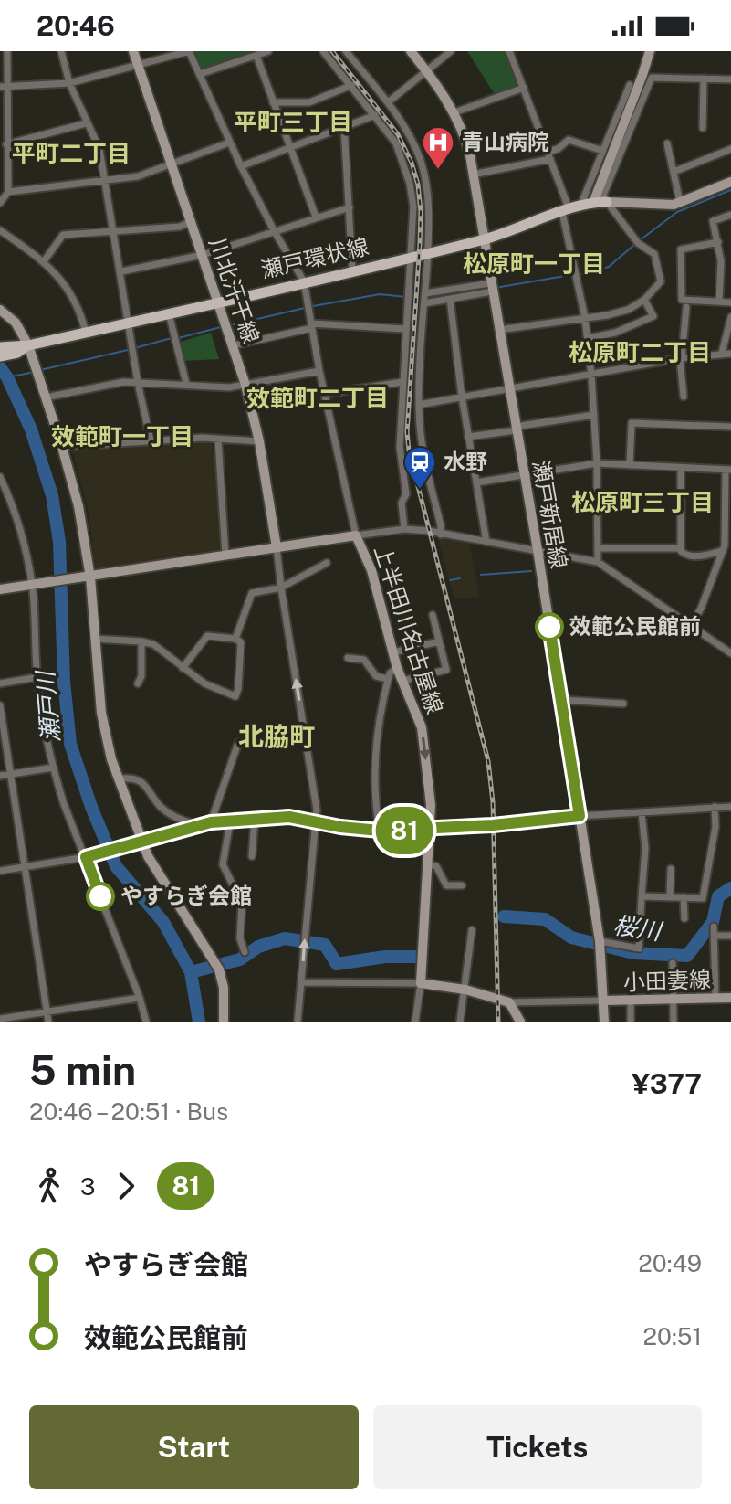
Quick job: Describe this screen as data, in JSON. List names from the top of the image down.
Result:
{
  "streets": {
    "main road": ["瀬戸環状線"],
    "street": [
      "川北汗干線",
      "瀬戸新居線",
      "上半田川名古屋線",
      "小田妻線"
    ]
  },
  "crossings": [
    ["瀬戸環状線", "川北汗干線"],
    ["瀬戸環状線", "瀬戸新居線"],
    ["川北汗干線", "上半田川名古屋線"],
    ["瀬戸新居線", "小田妻線"]
  ],
  "districts": [
    "平町三丁目",
    "平町二丁目",
    "松原町一丁目",
    "松原町二丁目",
    "效範町二丁目",
    "效範町一丁目",
    "松原町三丁目",
    "北脇町"
  ],
  "water": ["瀬戸川", "桜川"],
  "places": {
    "hospital": ["青山病院"],
    "station": ["水野"],
    "other": ["效範公民館前", "やすらぎ会館"]
  },
  "lines": ["bus line 81"],
  "page": {
    "status": "20:46",
    "on_map": "81",
    "heading": ["5 min", "20:46 – 20:51 · Bus", "¥377"],
    "legs": ["3", "81"],
    "list": [
      {
        "name": "やすらぎ会館",
        "value": "20:49"
      },
      {
        "name": "效範公民館前",
        "value": "20:51"
      }
    ],
    "buttons": ["Start", "Tickets"]
  }
}
